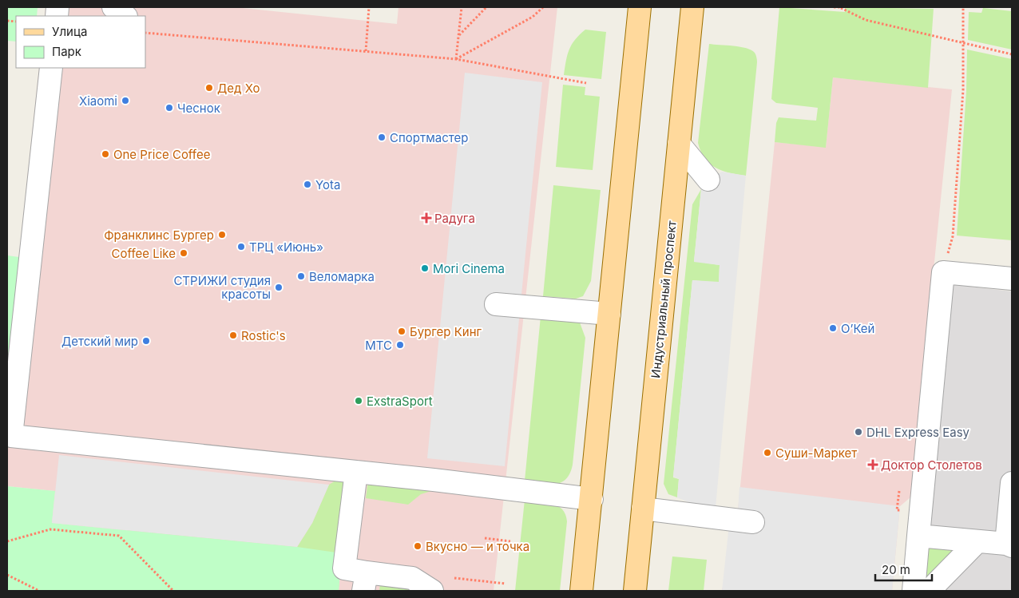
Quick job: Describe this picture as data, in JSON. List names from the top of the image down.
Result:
{
  "streets": {
    "main road": ["Индустриальный проспект"]
  },
  "places": {
    "other": [
      "Дед Хо",
      "Xiaomi",
      "Чеснок",
      "Спортмастер",
      "One Price Coffee",
      "Yota",
      "Франклинс Бургер",
      "ТРЦ «Июнь»",
      "Coffee Like",
      "Mori Cinema",
      "Веломарка",
      "СТРИЖИ студия красоты",
      "О’Кей",
      "Бургер Кинг",
      "Rostic's",
      "Детский мир",
      "МТС",
      "ExstraSport",
      "DHL Express Easy",
      "Суши-Маркет",
      "Вкусно — и точка"
    ],
    "health": ["Радуга", "Доктор Столетов"]
  },
  "legend": ["Улица", "Парк"],
  "scale_bar": "20 m"
}
